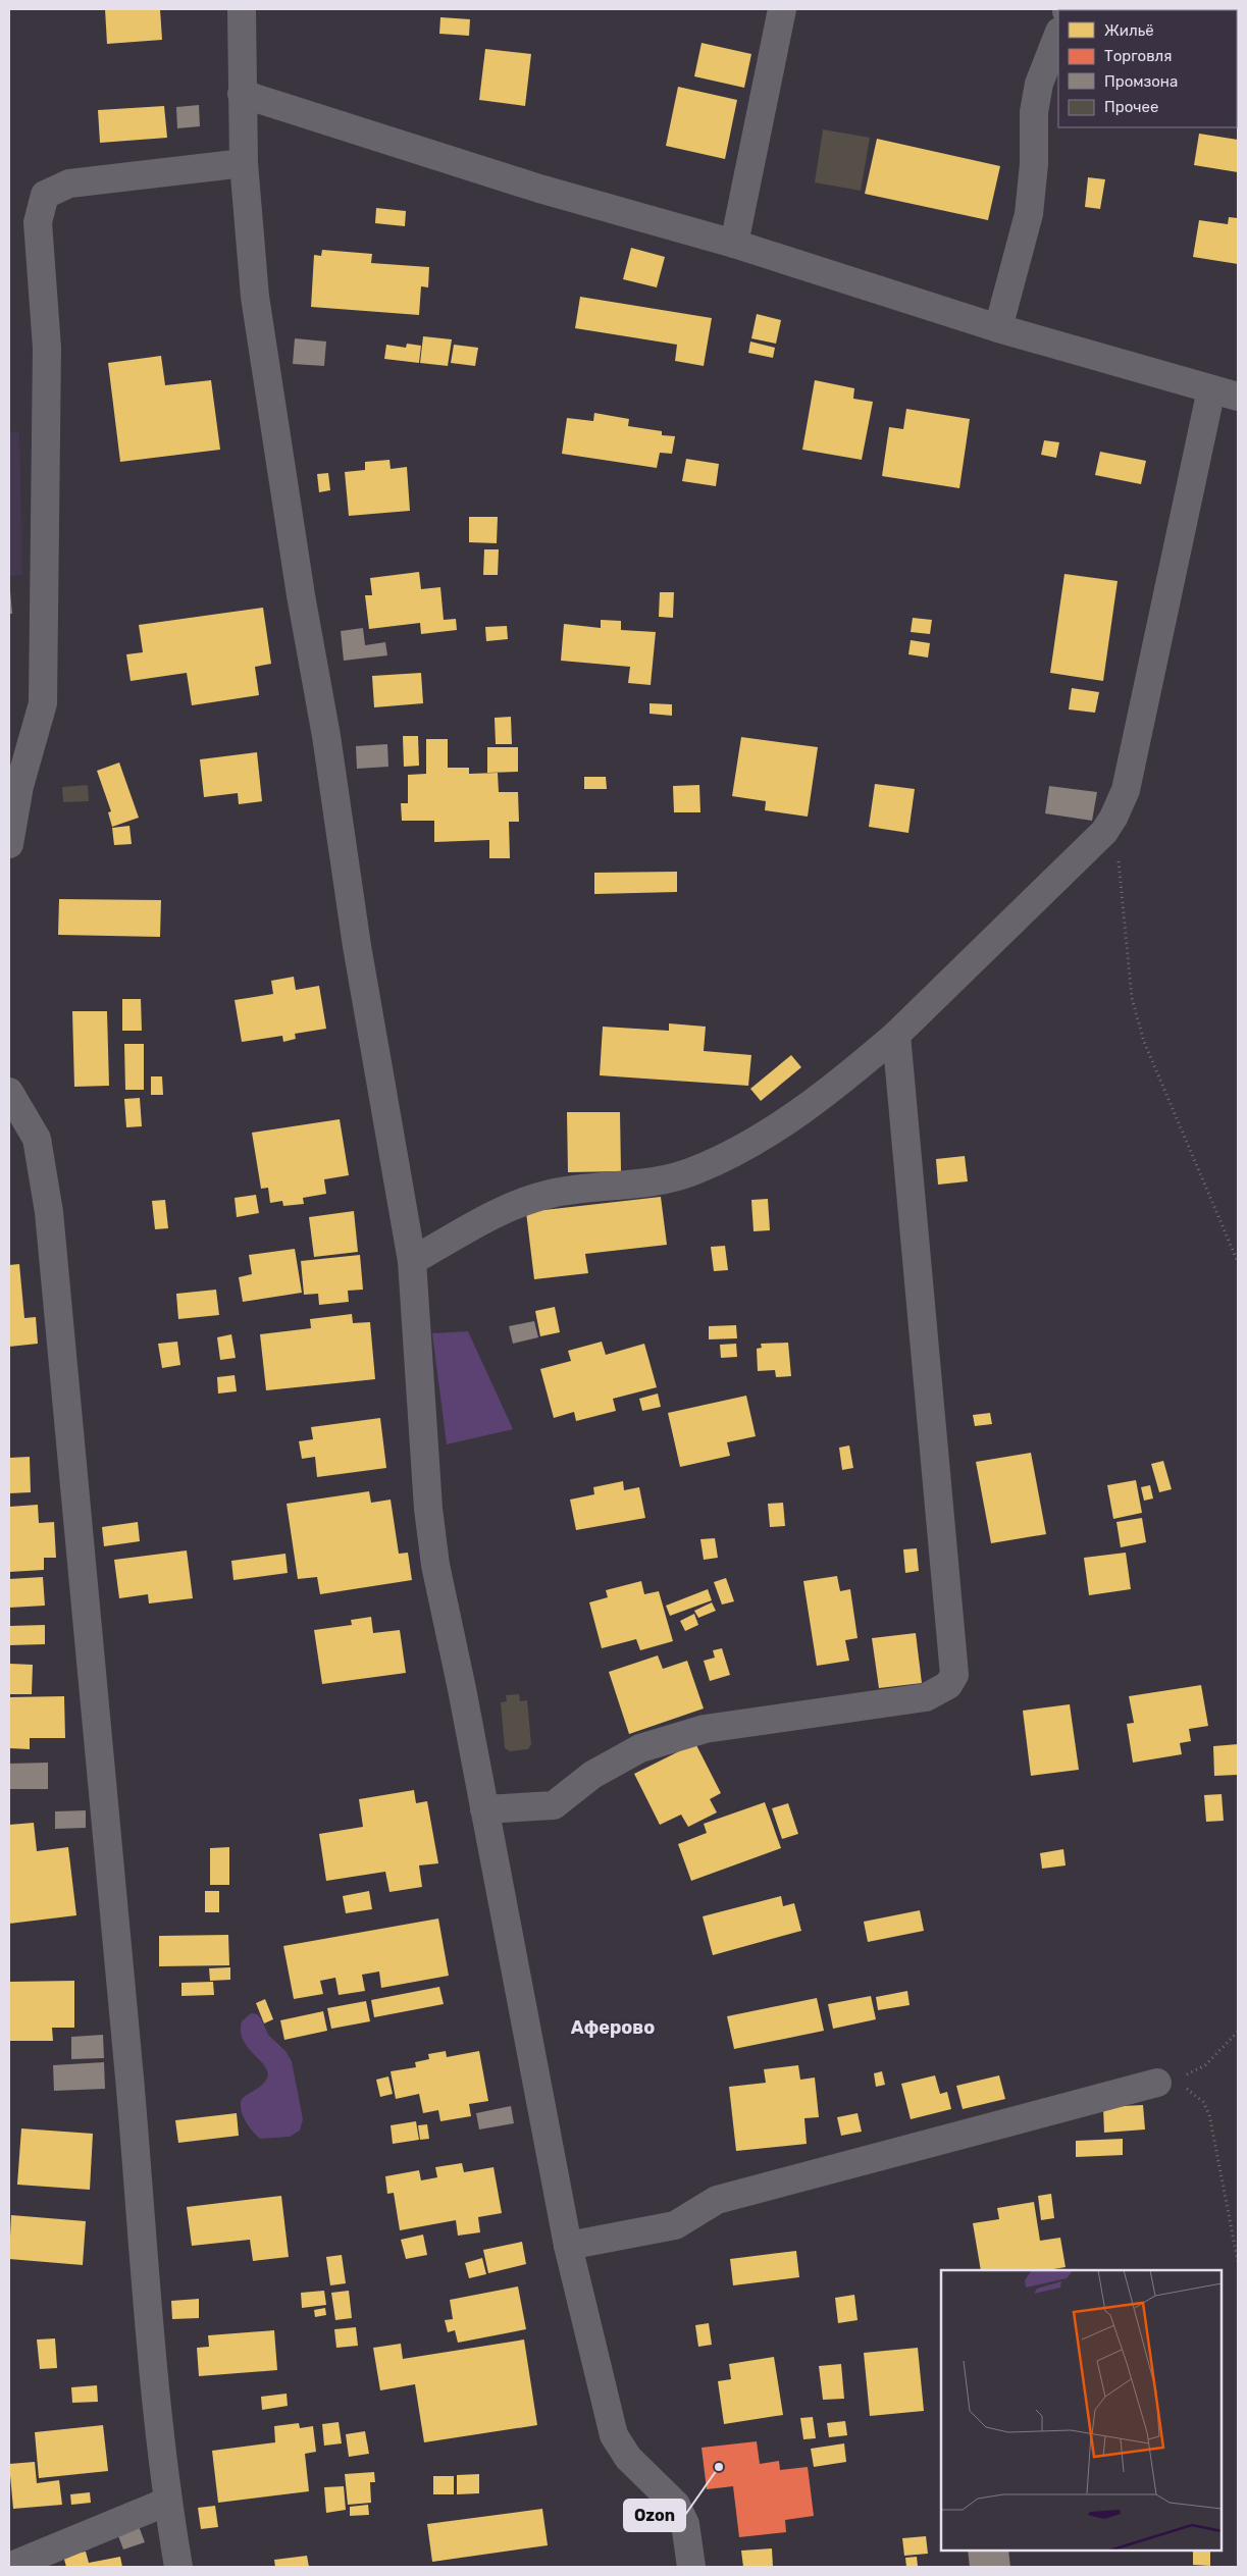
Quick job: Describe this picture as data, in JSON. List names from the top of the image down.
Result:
{
  "districts": ["Аферово"],
  "places": ["Ozon"],
  "legend": [
    "Жильё",
    "Торговля",
    "Промзона",
    "Прочее"
  ]
}
